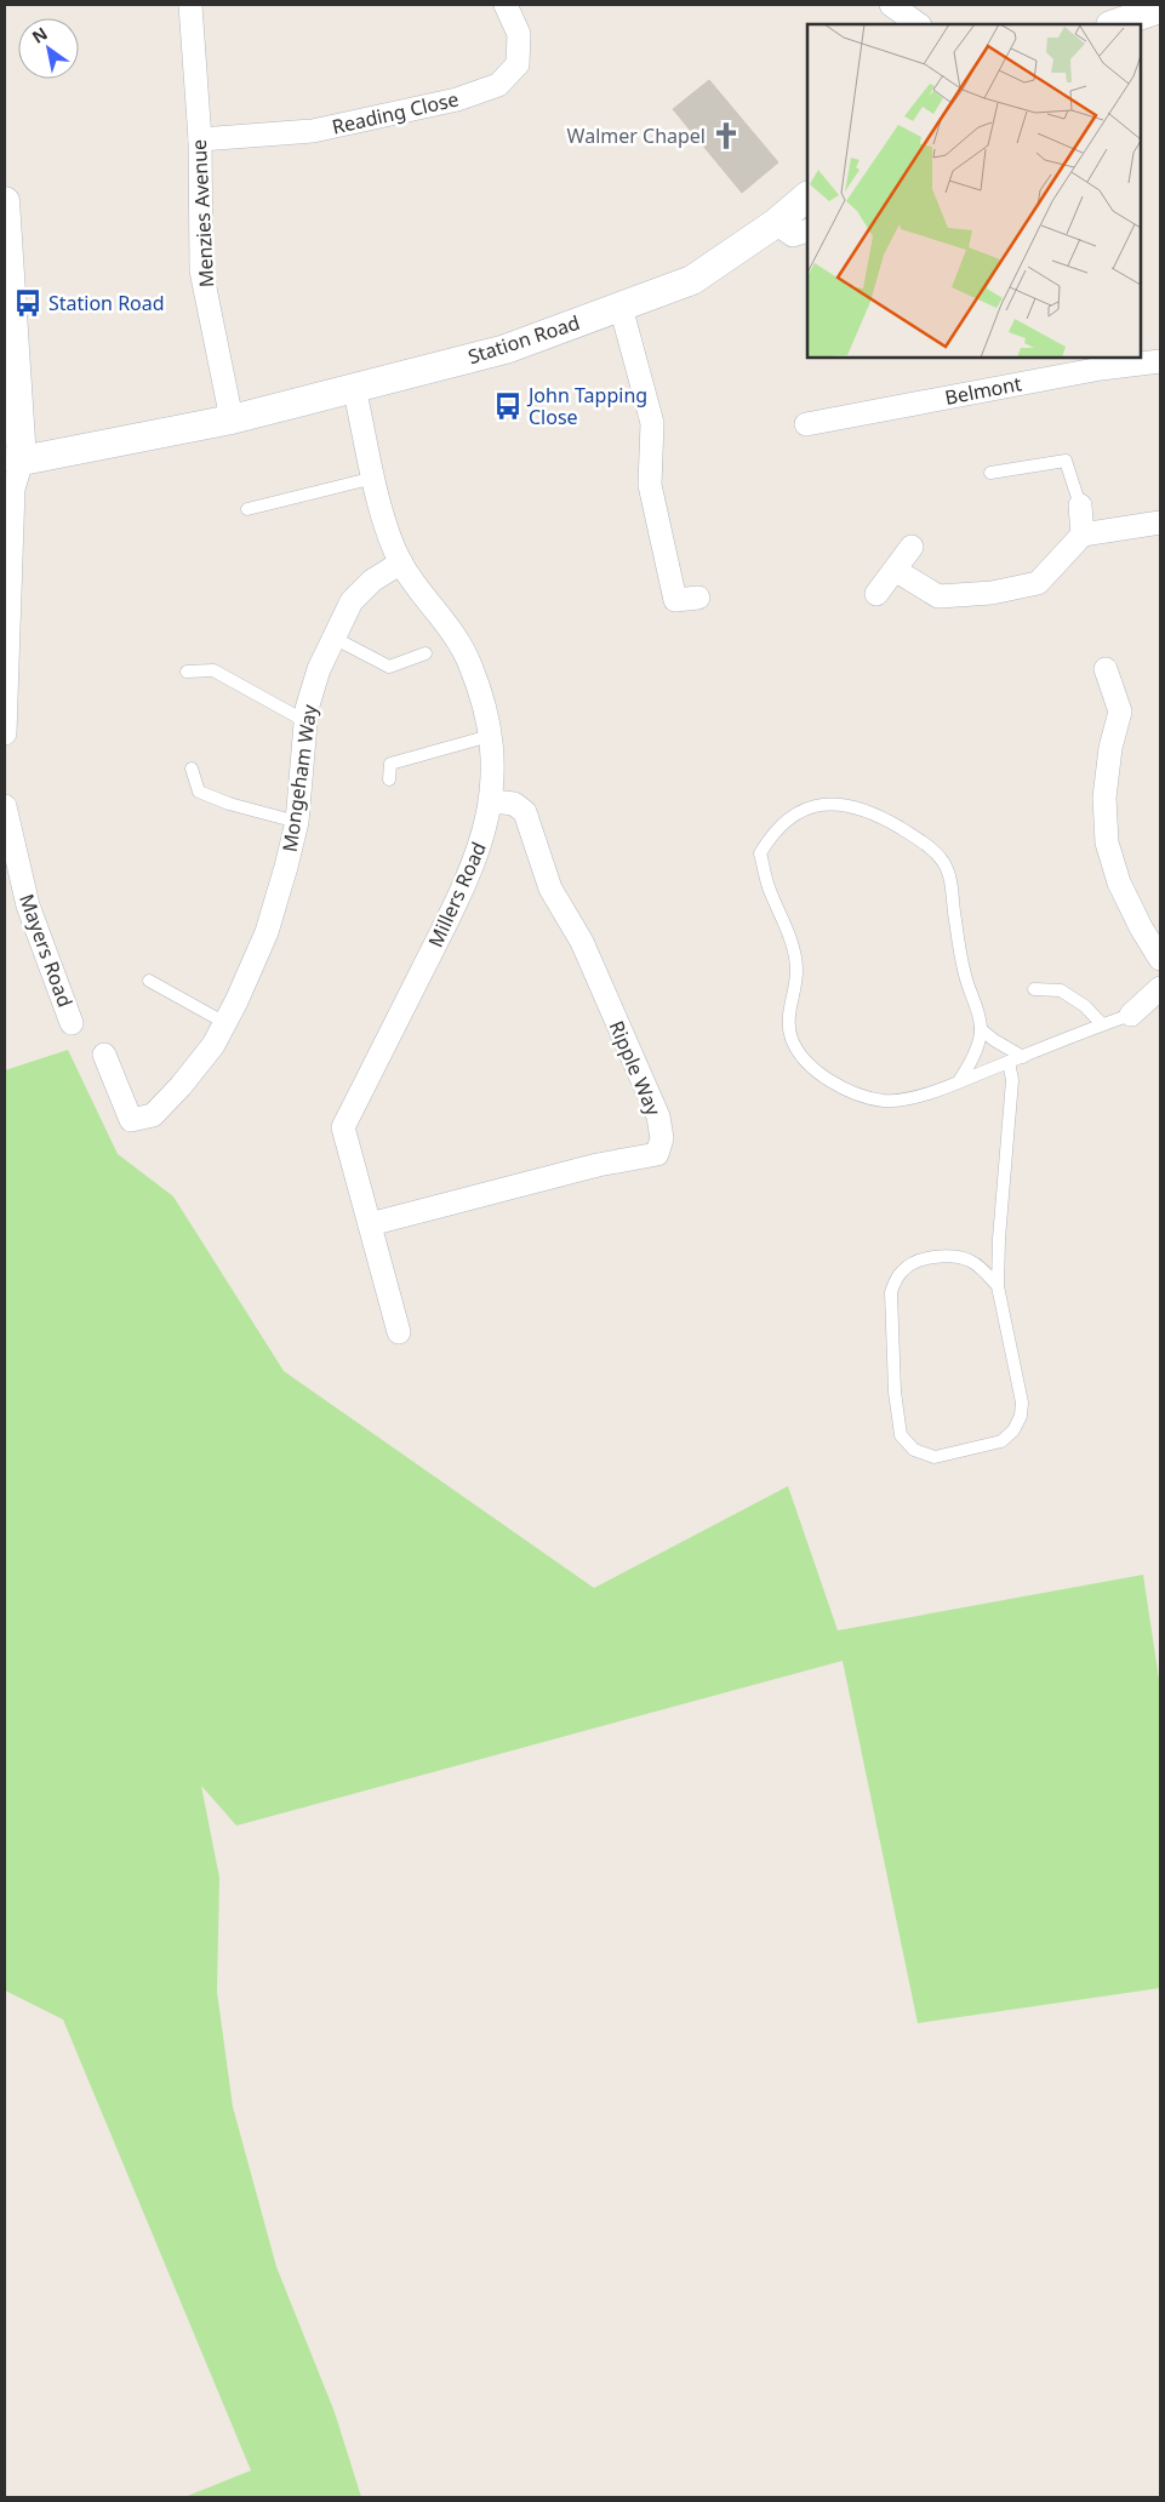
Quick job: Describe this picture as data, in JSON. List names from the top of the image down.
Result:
{
  "streets": {
    "street": [
      "Reading Close",
      "Menzies Avenue",
      "Station Road",
      "Belmont",
      "Mongeham Way",
      "Millers Road",
      "Mayers Road",
      "Ripple Way"
    ]
  },
  "crossings": [
    ["Reading Close", "Menzies Avenue"],
    ["Menzies Avenue", "Station Road"],
    ["Station Road", "Millers Road"],
    ["Mongeham Way", "Millers Road"],
    ["Millers Road", "Ripple Way"]
  ],
  "places": {
    "church": ["Walmer Chapel"],
    "bus stop": ["Station Road", "John Tapping Close"]
  },
  "north": "top left"
}
